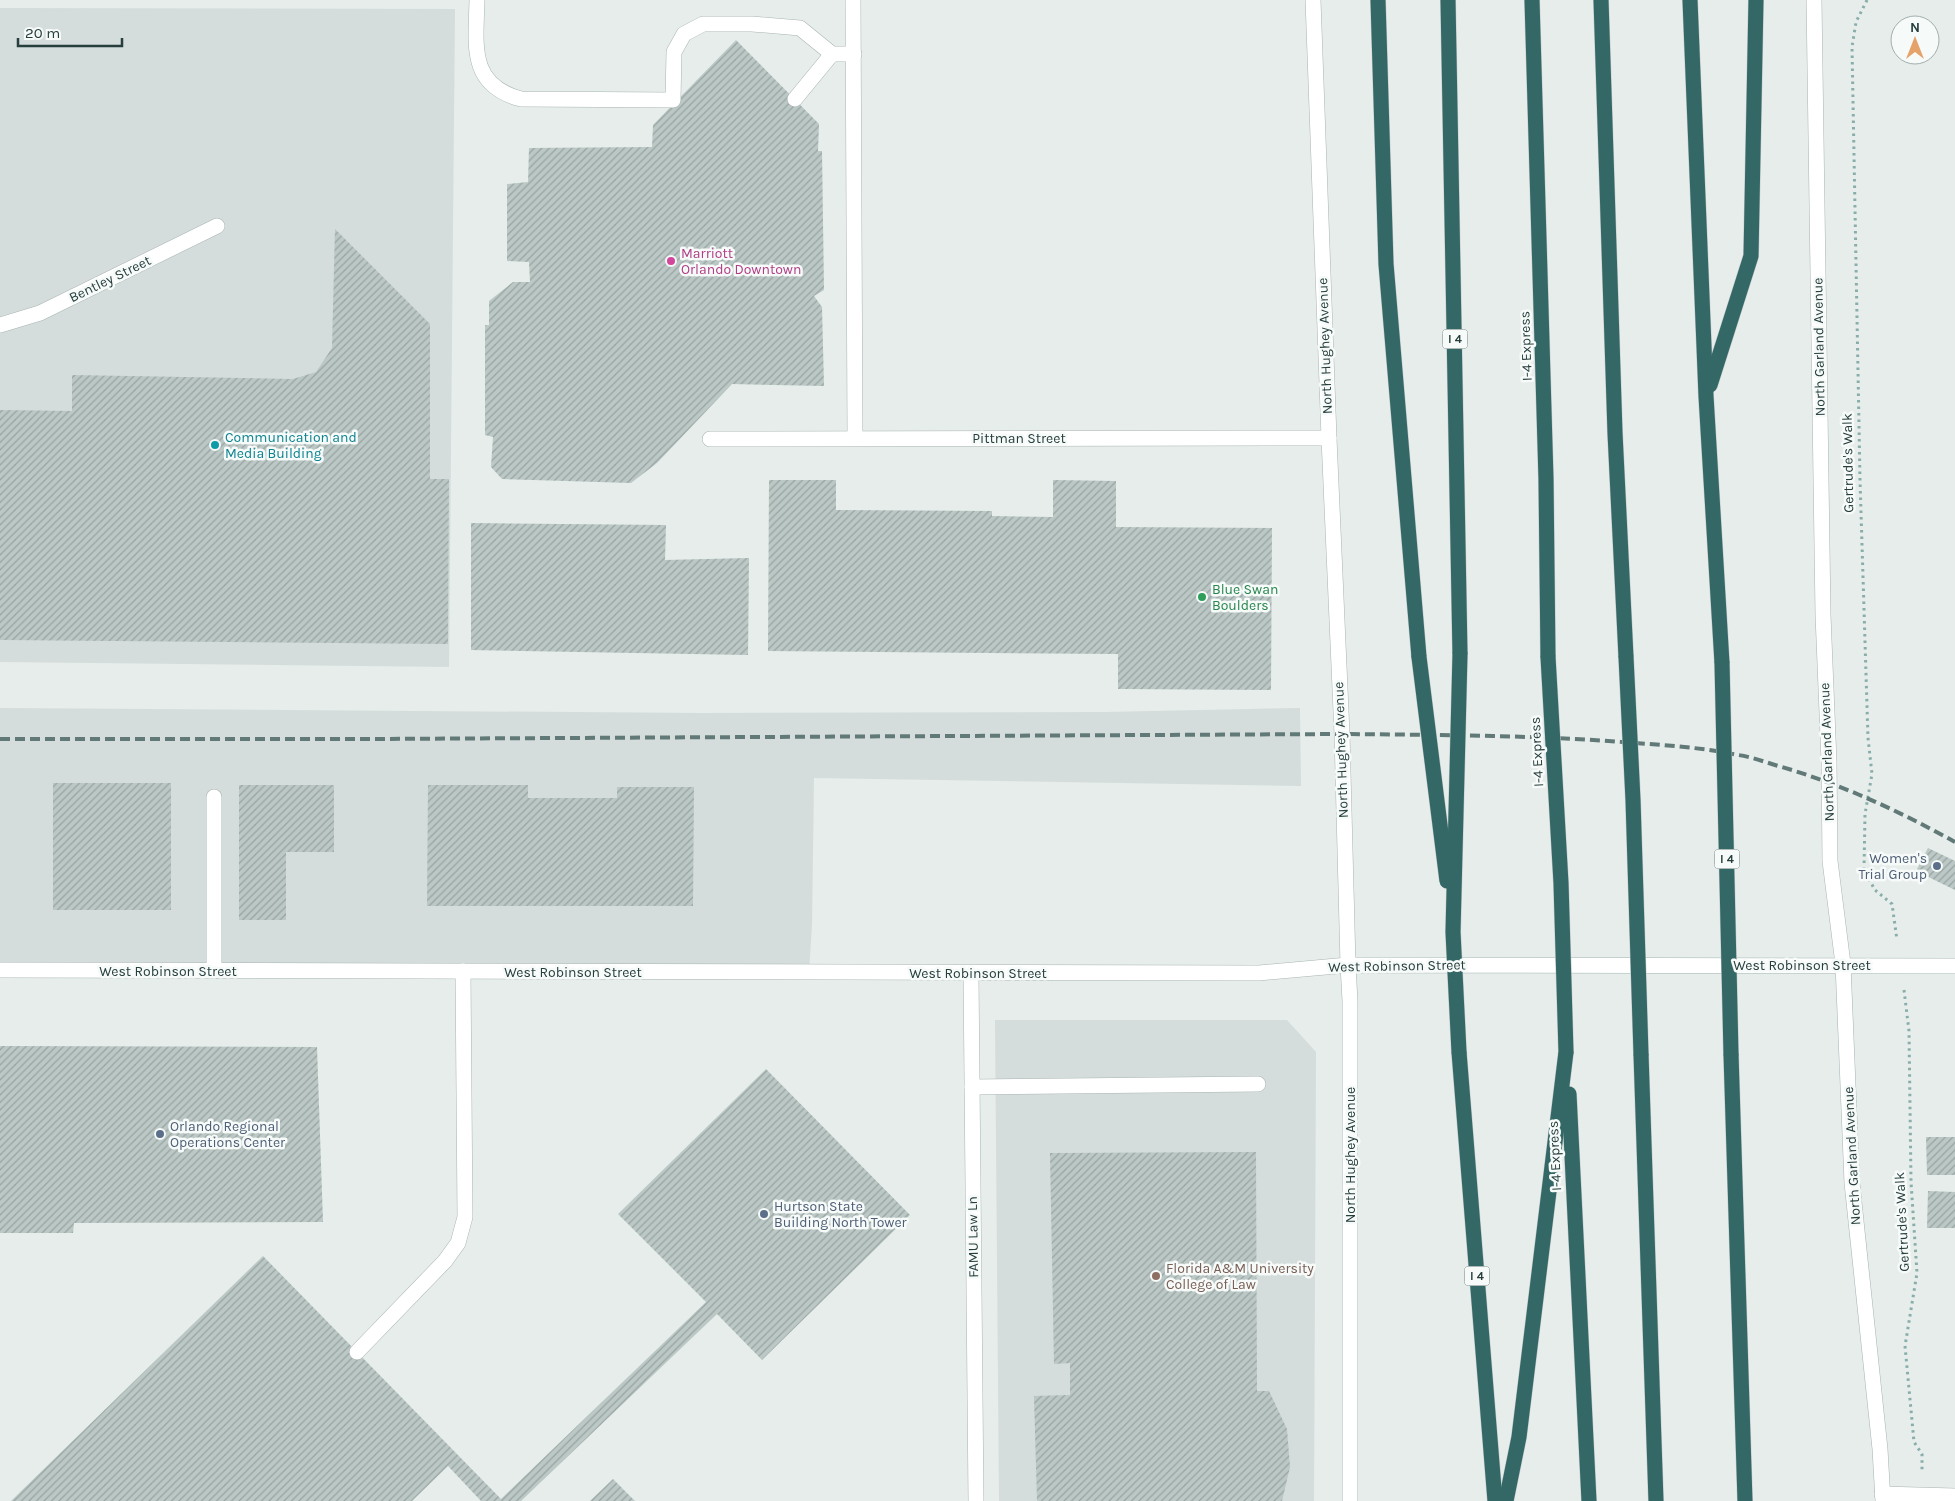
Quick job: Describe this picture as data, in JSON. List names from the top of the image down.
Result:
{
  "streets": {
    "highway": ["I 4", "I-4 Express"],
    "street": [
      "Bentley Street",
      "North Hughey Avenue",
      "North Garland Avenue",
      "Pittman Street",
      "West Robinson Street",
      "FAMU Law Ln"
    ],
    "path": ["Gertrude's Walk"]
  },
  "crossings": [
    ["North Hughey Avenue", "Pittman Street"],
    ["North Hughey Avenue", "West Robinson Street"],
    ["North Garland Avenue", "West Robinson Street"],
    ["West Robinson Street", "FAMU Law Ln"]
  ],
  "places": [
    "Marriott Orlando Downtown",
    "Communication and Media Building",
    "Blue Swan Boulders",
    "Women's Trial Group",
    "Orlando Regional Operations Center",
    "Hurtson State Building North Tower",
    "Florida A&M University College of Law"
  ],
  "scale_bar": "20 m",
  "north": "top"
}
